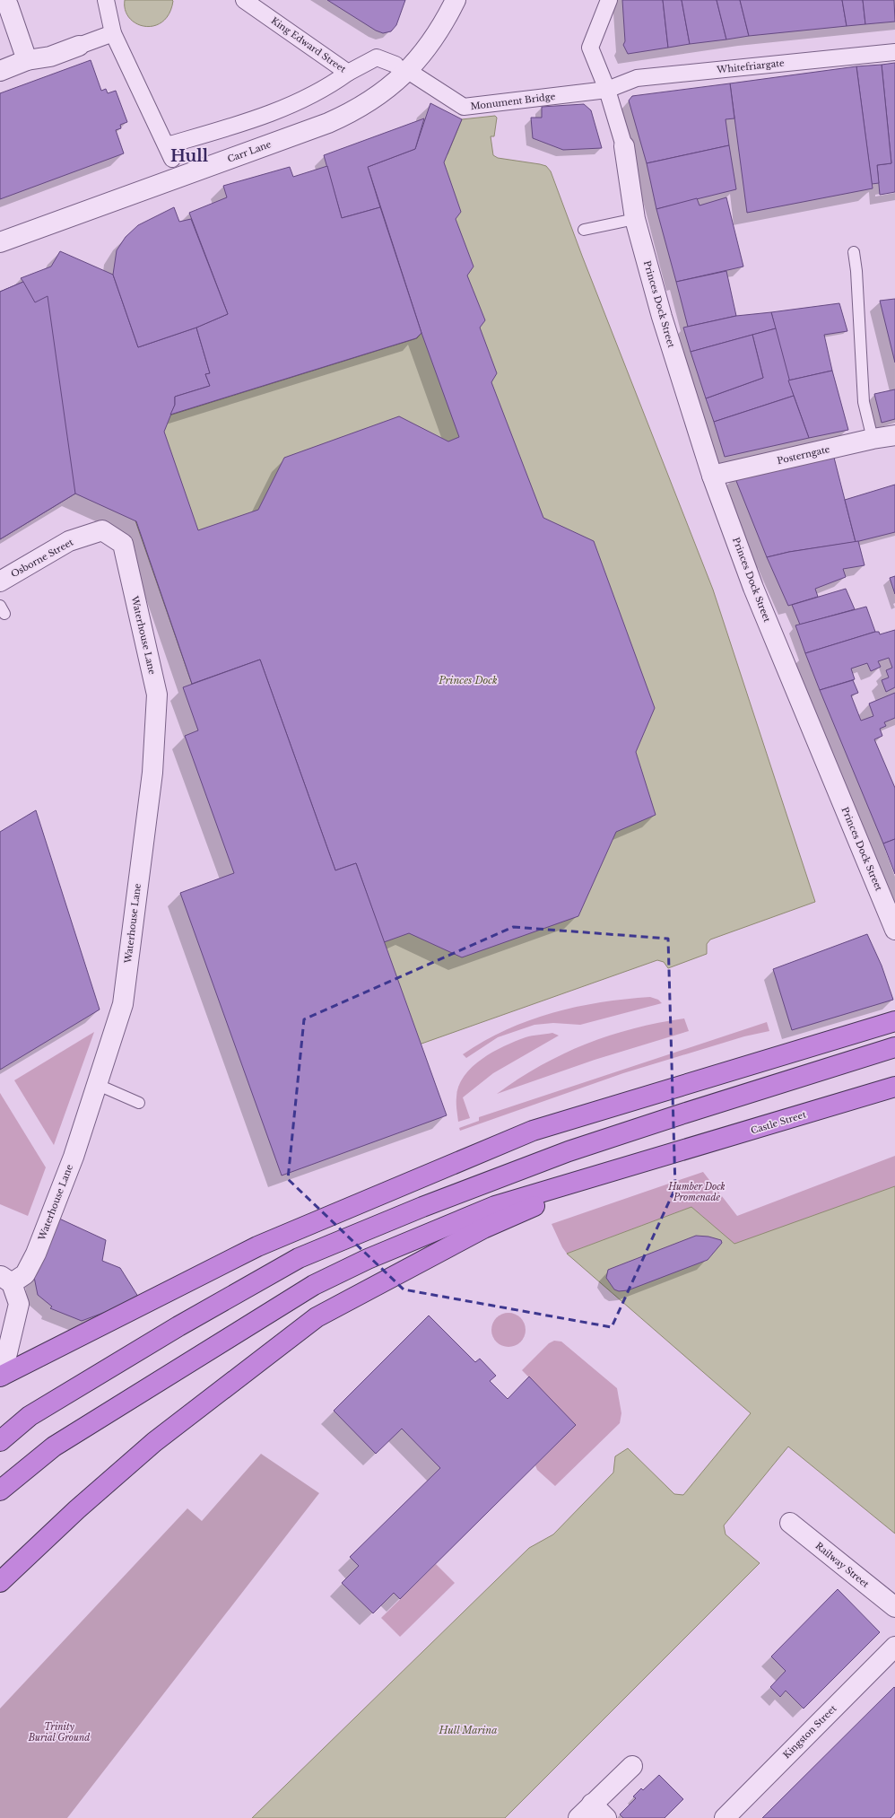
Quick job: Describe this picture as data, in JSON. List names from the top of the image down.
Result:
{
  "streets": {
    "highway": ["Castle Street"],
    "street": [
      "King Edward Street",
      "Whitefriargate",
      "Monument Bridge",
      "Carr Lane",
      "Princes Dock Street",
      "Posterngate",
      "Osborne Street",
      "Waterhouse Lane",
      "Railway Street",
      "Kingston Street"
    ]
  },
  "crossings": [
    ["King Edward Street", "Monument Bridge"],
    ["King Edward Street", "Carr Lane"],
    ["Whitefriargate", "Monument Bridge"],
    ["Whitefriargate", "Princes Dock Street"],
    ["Monument Bridge", "Carr Lane"],
    ["Monument Bridge", "Princes Dock Street"],
    ["Princes Dock Street", "Posterngate"],
    ["Osborne Street", "Waterhouse Lane"]
  ],
  "districts": ["Hull"],
  "water": ["Princes Dock", "Hull Marina"],
  "parks": ["Humber Dock Promenade", "Trinity Burial Ground"]
}
